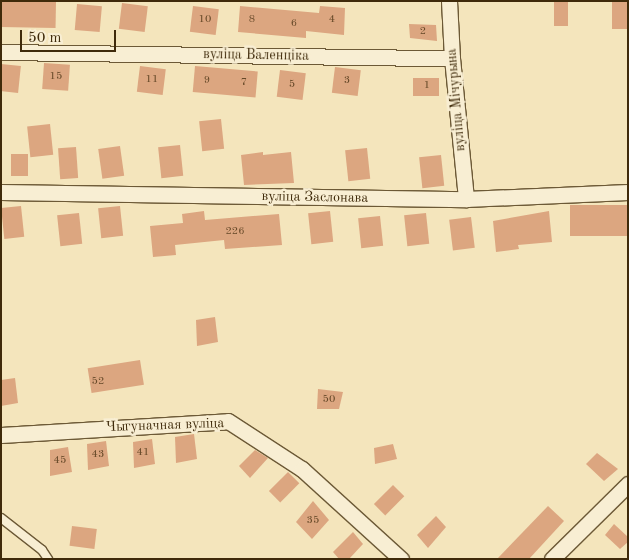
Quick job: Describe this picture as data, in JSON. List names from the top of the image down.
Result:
{
  "streets": {
    "street": [
      "вуліца Валенціка",
      "вуліца Мічурына",
      "вуліца Заслонава",
      "Чыгуначная вуліца"
    ]
  },
  "crossings": [
    ["вуліца Валенціка", "вуліца Мічурына"],
    ["вуліца Мічурына", "вуліца Заслонава"]
  ],
  "house_numbers": [
    "10",
    "8",
    "4",
    "6",
    "2",
    "15",
    "11",
    "9",
    "3",
    "7",
    "5",
    "1",
    "226",
    "52",
    "50",
    "41",
    "43",
    "45",
    "35"
  ],
  "scale_bar": "50 m"
}
